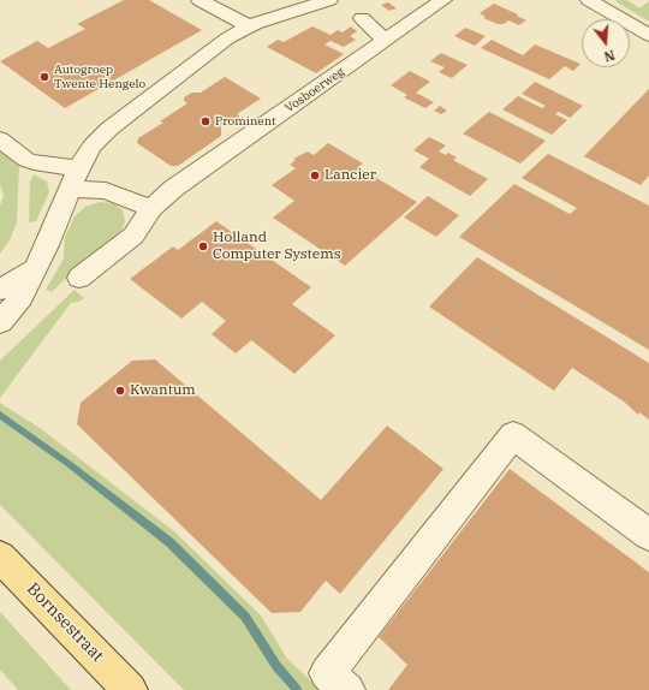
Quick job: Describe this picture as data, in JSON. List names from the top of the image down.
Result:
{
  "streets": {
    "main road": ["Bornsestraat"],
    "street": ["Vosboerweg"]
  },
  "places": [
    "Autogroep Twente Hengelo",
    "Prominent",
    "Lancier",
    "Holland Computer Systems",
    "Kwantum"
  ],
  "north": "bottom"
}
